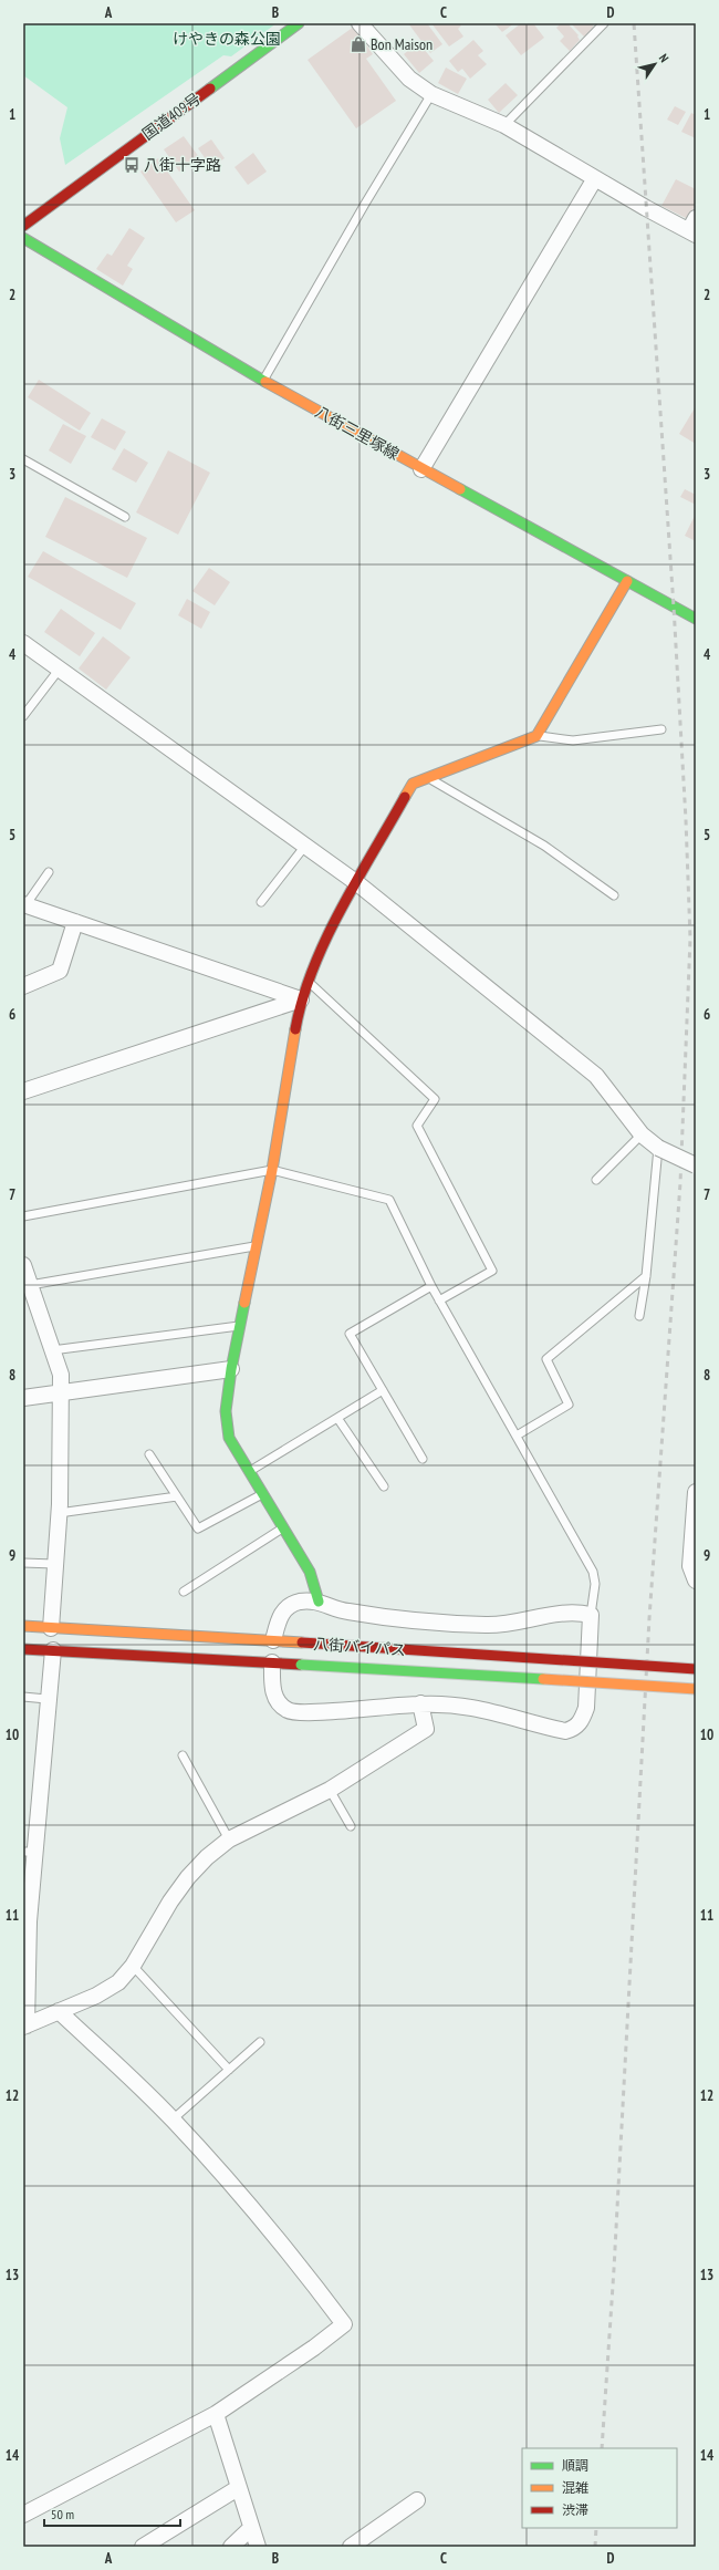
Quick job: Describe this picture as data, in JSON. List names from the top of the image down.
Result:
{
  "streets": {
    "main road": ["国道409号", "八街三里塚線", "八街バイパス"]
  },
  "parks": ["けやきの森公園"],
  "places": {
    "shop": ["Bon Maison"],
    "bus stop": ["八街十字路"]
  },
  "legend": ["順調", "混雑", "渋滞"],
  "scale_bar": "50 m",
  "north": "top right",
  "grid": {
    "columns": [
      "A",
      "B",
      "C",
      "D"
    ],
    "rows": [
      "1",
      "2",
      "3",
      "4",
      "5",
      "6",
      "7",
      "8",
      "9",
      "10",
      "11",
      "12",
      "13",
      "14"
    ]
  }
}
